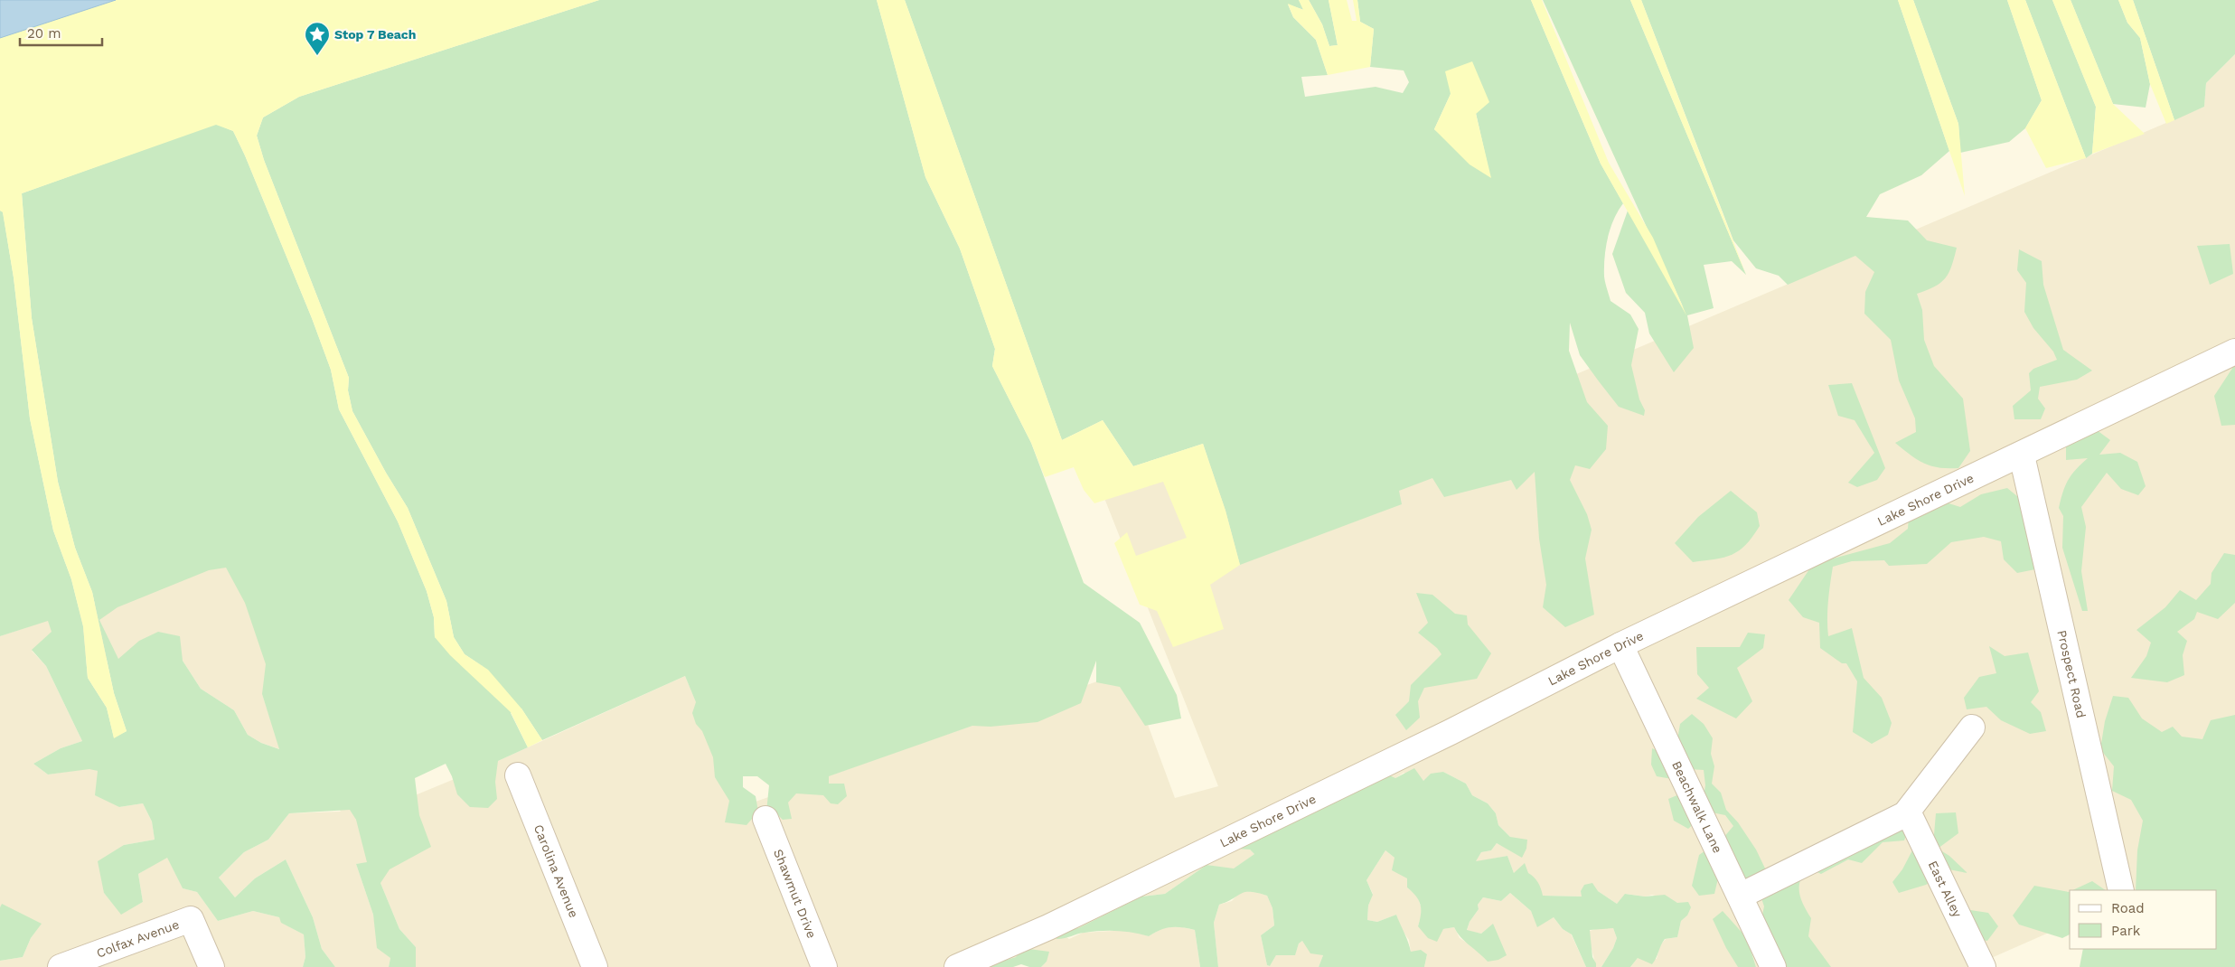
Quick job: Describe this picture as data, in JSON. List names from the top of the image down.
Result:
{
  "streets": {
    "street": [
      "Lake Shore Drive",
      "Prospect Road",
      "Beachwalk Lane",
      "Carolina Avenue",
      "East Alley",
      "Shawmut Drive",
      "Colfax Avenue"
    ]
  },
  "crossings": [
    ["Lake Shore Drive", "Prospect Road"],
    ["Lake Shore Drive", "Beachwalk Lane"]
  ],
  "places": {
    "place": ["Stop 7 Beach"]
  },
  "legend": ["Road", "Park"],
  "scale_bar": "20 m"
}
